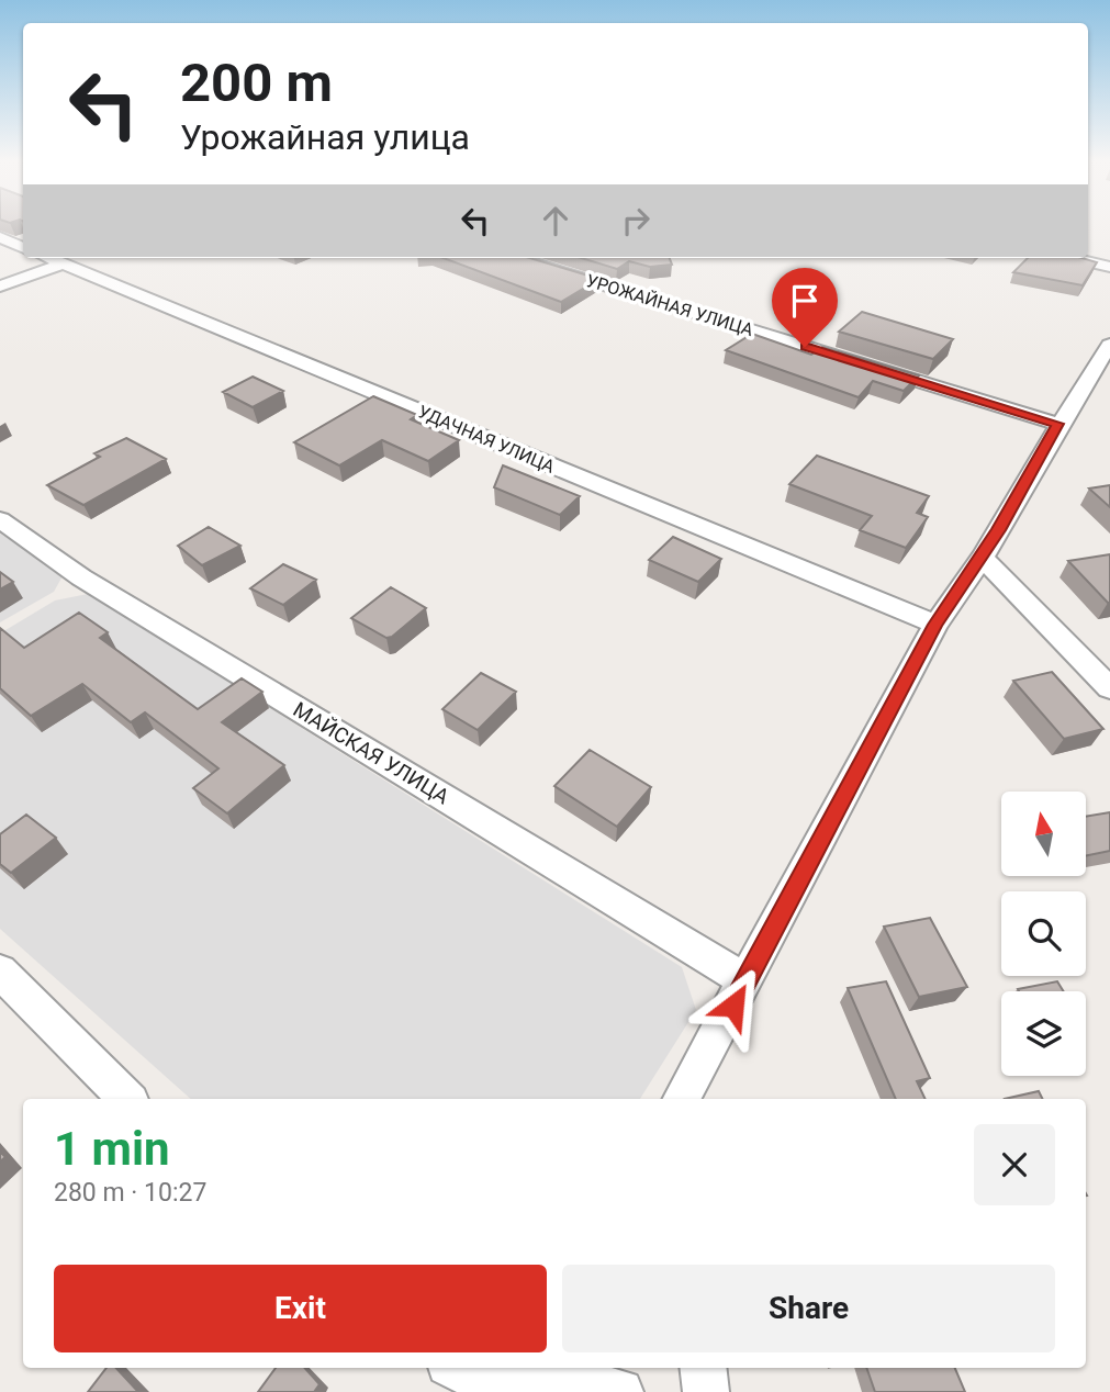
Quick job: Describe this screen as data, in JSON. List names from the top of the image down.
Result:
{
  "streets": {
    "street": ["УРОЖАЙНАЯ УЛИЦА", "УДАЧНАЯ УЛИЦА", "МАЙСКАЯ УЛИЦА"]
  },
  "north": "top",
  "page": {
    "turn": ["200 m", "Урожайная улица"],
    "heading": ["1 min", "280 m · 10:27"],
    "buttons": ["Exit", "Share"]
  }
}
